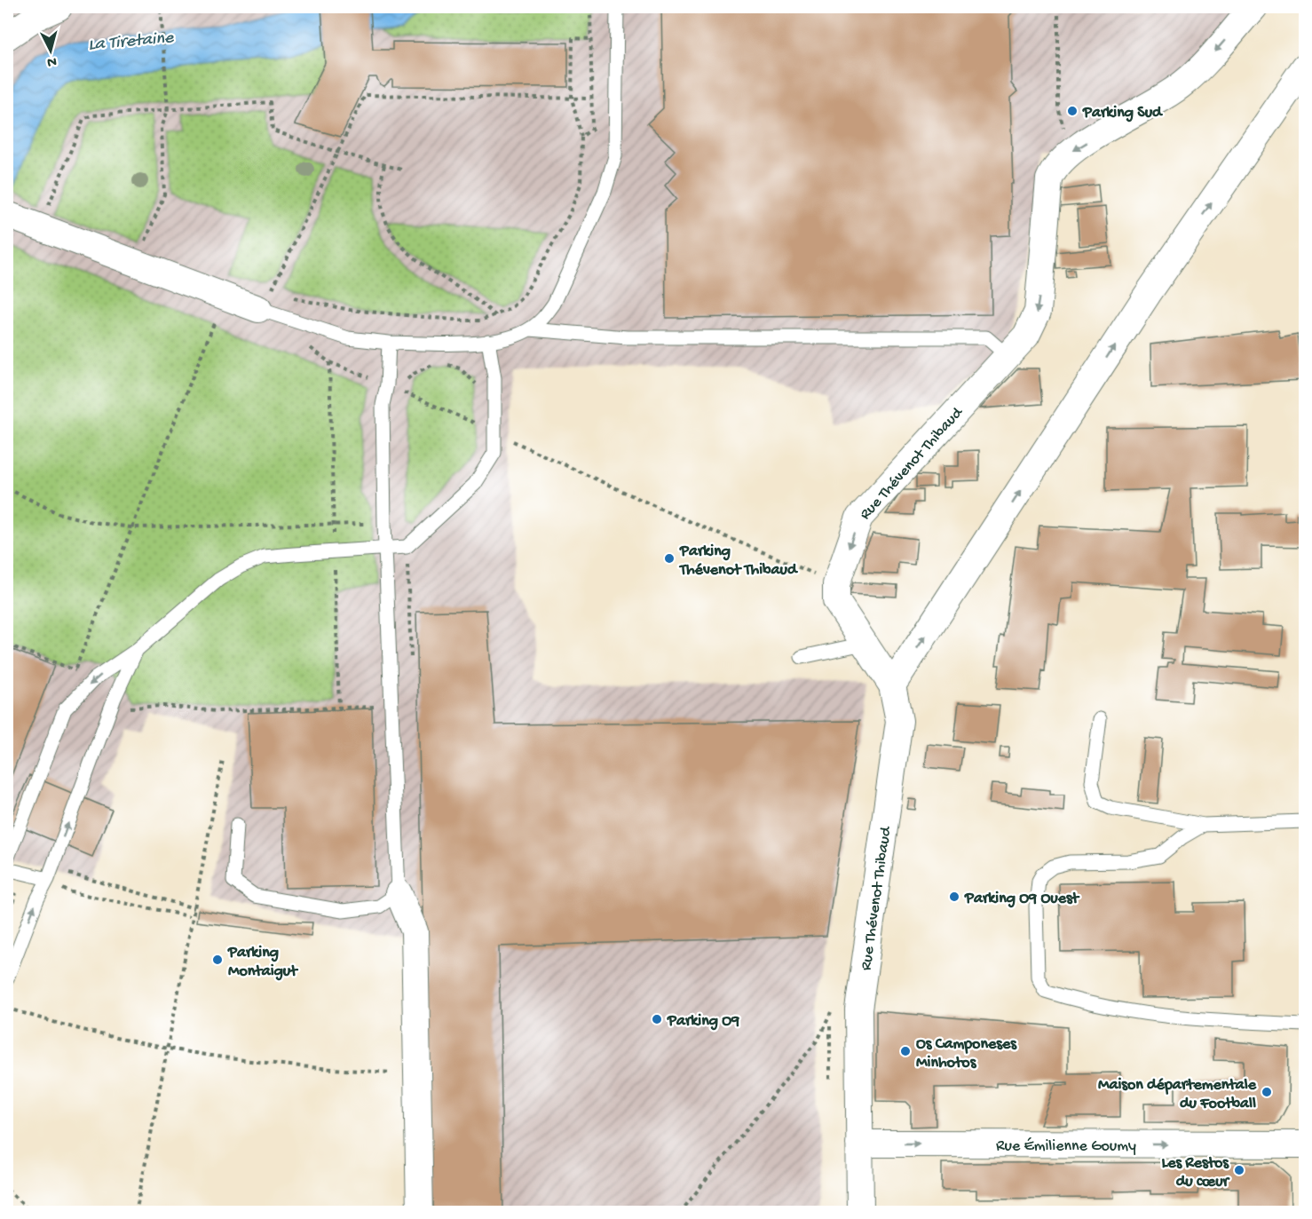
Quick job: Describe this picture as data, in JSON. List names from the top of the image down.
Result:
{
  "streets": {
    "street": ["Rue Thévenot Thibaud", "Rue Émilienne Goumy"]
  },
  "crossings": [
    ["Rue Thévenot Thibaud", "Rue Émilienne Goumy"]
  ],
  "one_way": ["Rue Émilienne Goumy"],
  "water": ["La Tiretaine"],
  "places": [
    "Parking Sud",
    "Parking Thévenot Thibaud",
    "Parking O9 Ouest",
    "Parking Montaigut",
    "Parking O9",
    "Os Camponeses Minhotos",
    "Maison départementale du Football",
    "Les Restos du cœur"
  ],
  "north": "bottom"
}
